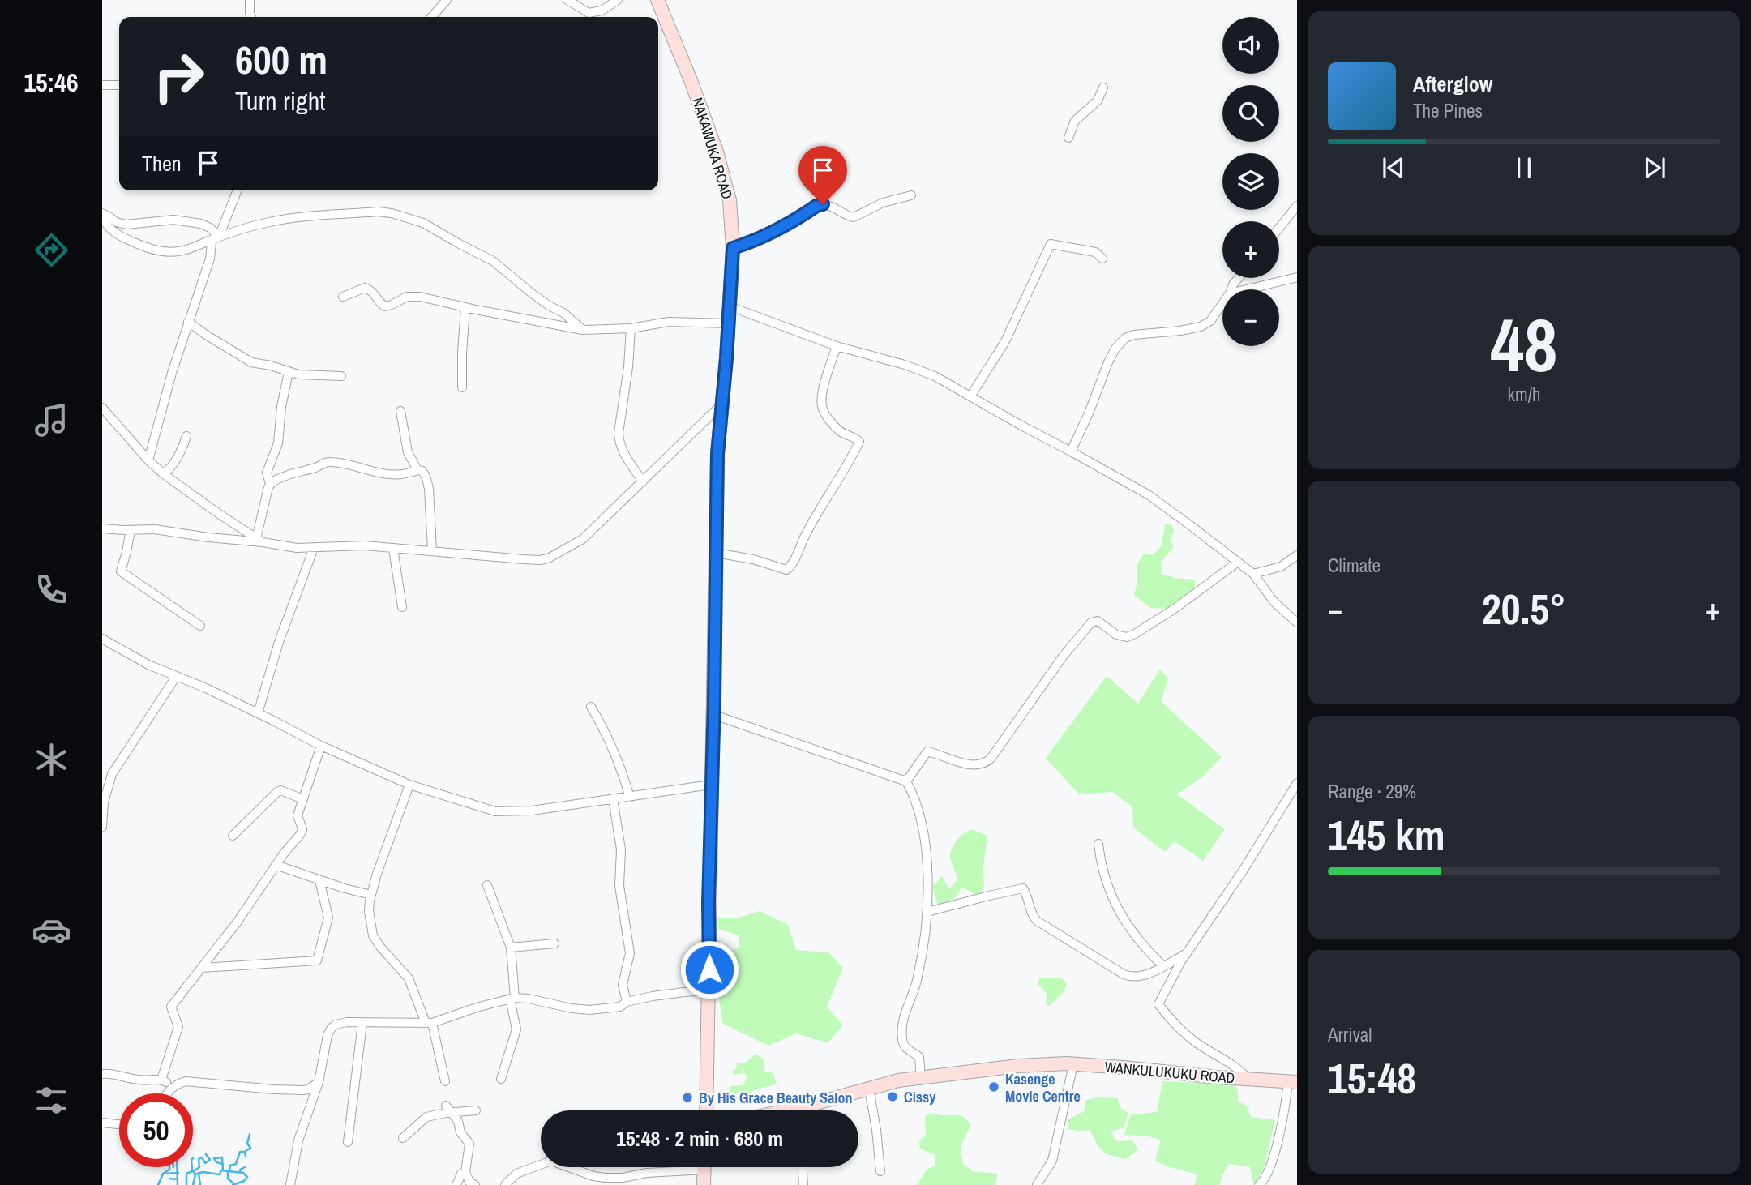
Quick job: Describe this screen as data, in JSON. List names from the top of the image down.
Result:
{
  "streets": {
    "main road": ["NAKAWUKA ROAD", "WANKULUKUKU ROAD"]
  },
  "places": ["Kasenge Movie Centre", "Cissy", "By His Grace Beauty Salon"],
  "page": {
    "tabs": "15:46",
    "map_buttons": ["+", "−"],
    "turn": ["600 m", "Turn right"],
    "song": ["Afterglow", "The Pines"],
    "then": "Then",
    "tile": [
      ["48", "km/h"],
      "Climate",
      ["Range · 29%", "145 km"],
      ["Arrival", "15:48"]
    ],
    "heat": ["−", "20.5°", "+"],
    "limit": "50",
    "trip": "15:48 · 2 min · 680 m"
  }
}
